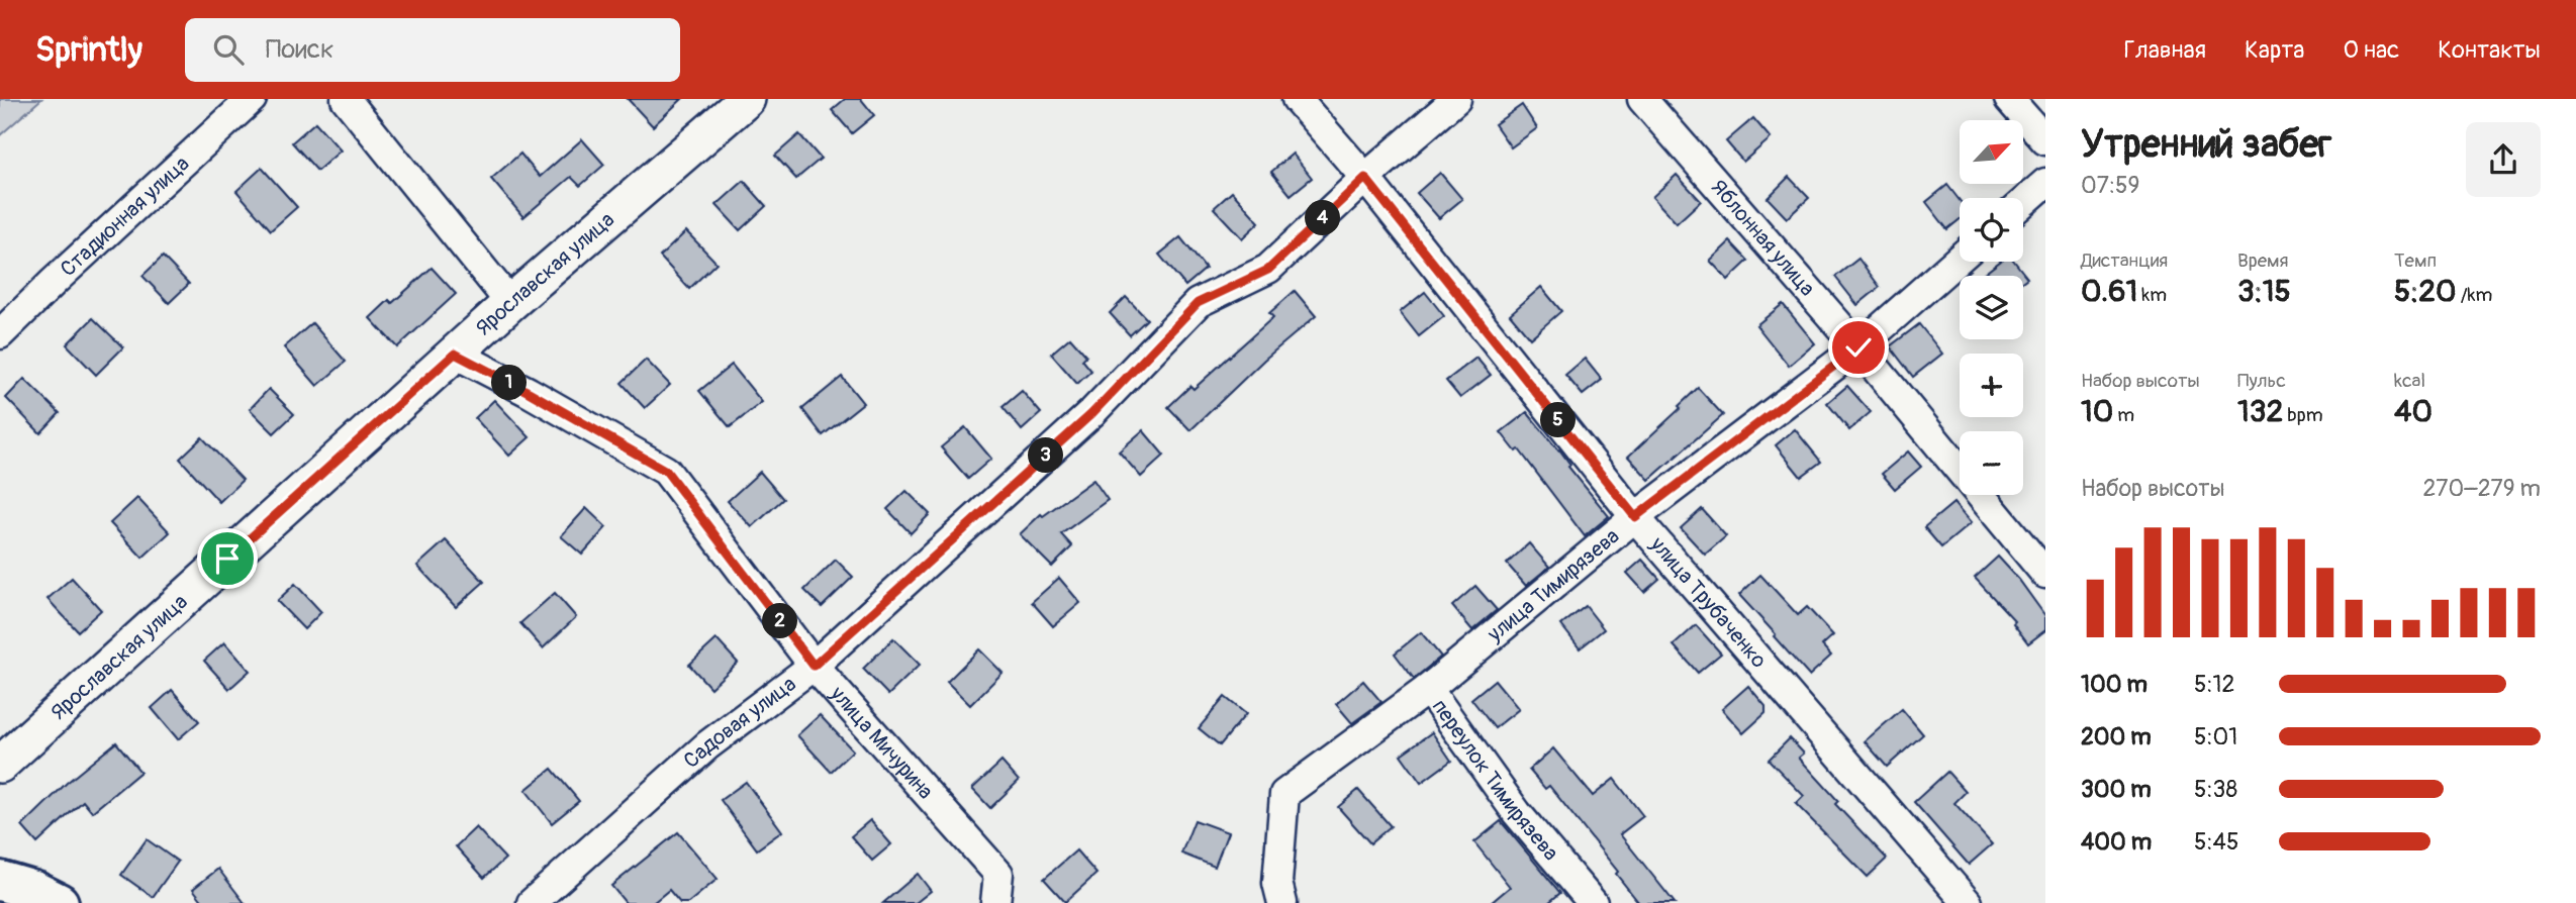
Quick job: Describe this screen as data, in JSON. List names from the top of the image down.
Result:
{
  "streets": {
    "street": [
      "Стадионная улица",
      "Яблонная улица",
      "Ярославская улица",
      "улица Тимирязева",
      "улица Трубаченко",
      "Садовая улица",
      "улица Мичурина",
      "переулок Тимирязева"
    ]
  },
  "crossings": [
    ["Яблонная улица", "улица Тимирязева"],
    ["Ярославская улица", "улица Мичурина"],
    ["улица Тимирязева", "улица Трубаченко"],
    ["улица Тимирязева", "переулок Тимирязева"],
    ["улица Трубаченко", "Садовая улица"],
    ["Садовая улица", "улица Мичурина"]
  ],
  "north": "top right",
  "page": {
    "header": "Sprintly",
    "search": "Поиск",
    "nav": [
      "Главная",
      "Карта",
      "О нас",
      "Контакты"
    ],
    "heading": ["Утренний забег", "07:59"],
    "map_buttons": ["+", "−"],
    "pins": [
      "4",
      "1",
      "5",
      "3",
      "2"
    ],
    "stats": [
      ["Дистанция", "0.61 km"],
      ["Время", "3:15"],
      ["Темп", "5:20 /km"],
      ["Набор высоты", "10 m"],
      ["Пульс", "132 bpm"],
      ["kcal", "40"]
    ],
    "chart": ["Набор высоты", "270–279 m"],
    "list": [
      {
        "name": "100 m",
        "note": "5:12"
      },
      {
        "name": "200 m",
        "note": "5:01"
      },
      {
        "name": "300 m",
        "note": "5:38"
      },
      {
        "name": "400 m",
        "note": "5:45"
      }
    ]
  }
}
